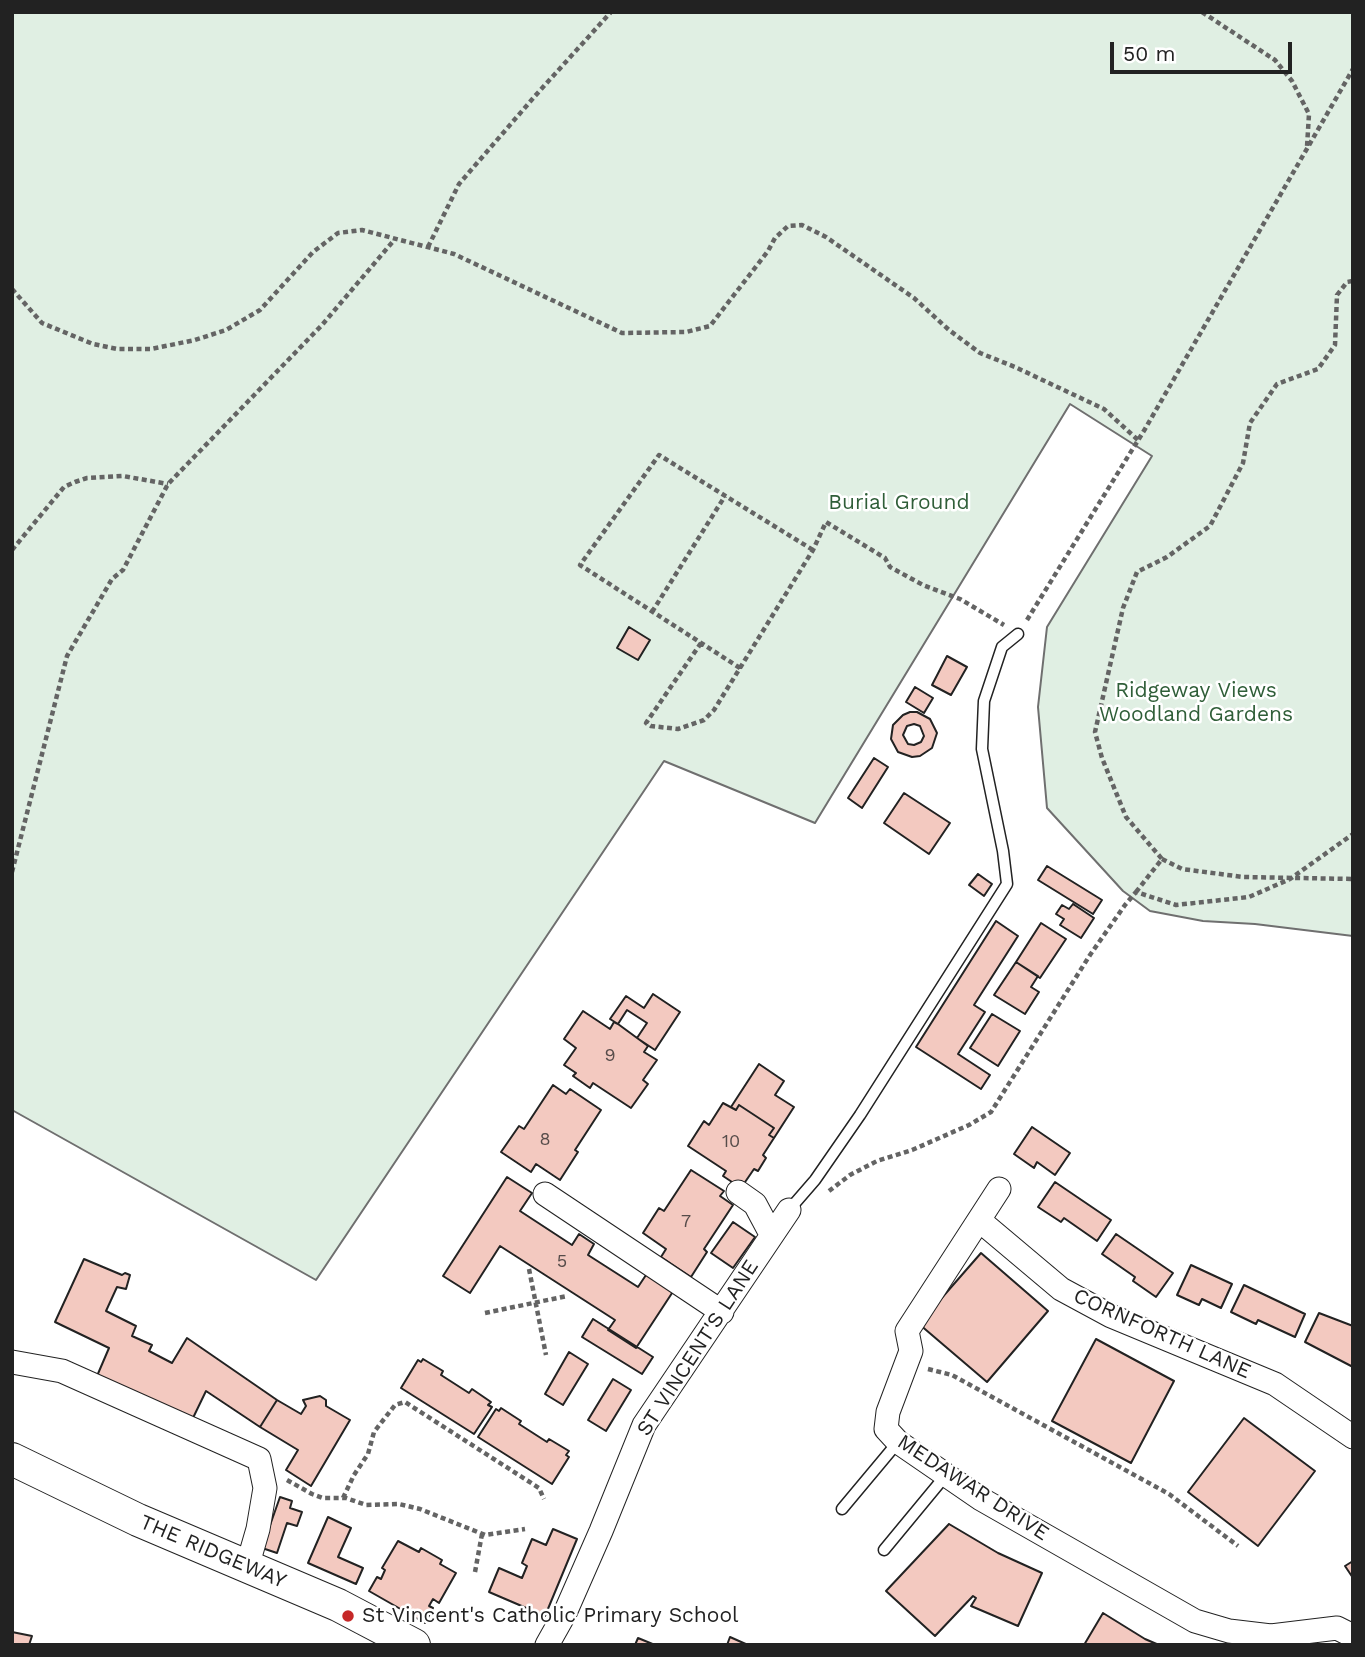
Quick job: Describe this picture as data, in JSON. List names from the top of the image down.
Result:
{
  "streets": {
    "main road": ["THE RIDGEWAY"],
    "street": ["CORNFORTH LANE", "ST VINCENT'S LANE", "MEDAWAR DRIVE"]
  },
  "crossings": [
    ["CORNFORTH LANE", "MEDAWAR DRIVE"]
  ],
  "parks": ["Burial Ground", "Ridgeway Views Woodland Gardens"],
  "places": ["St Vincent's Catholic Primary School"],
  "house_numbers": [
    "9",
    "8",
    "10",
    "7",
    "5"
  ],
  "scale_bar": "50 m"
}
